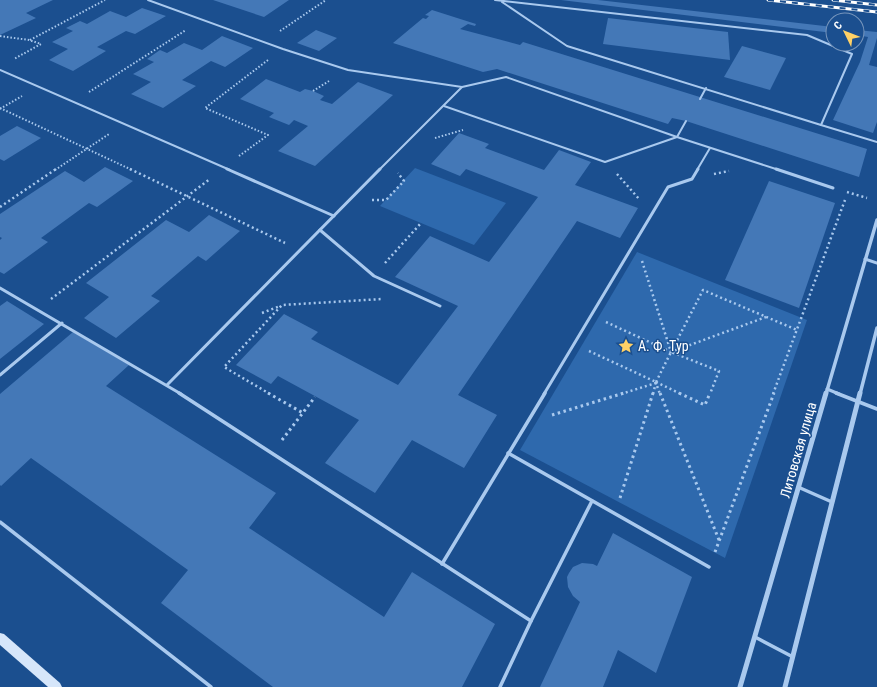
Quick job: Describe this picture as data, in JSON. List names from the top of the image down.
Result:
{
  "streets": {
    "street": ["Литовская улица"]
  },
  "places": {
    "place": ["А. Ф. Тур"]
  },
  "north": "top left"
}
